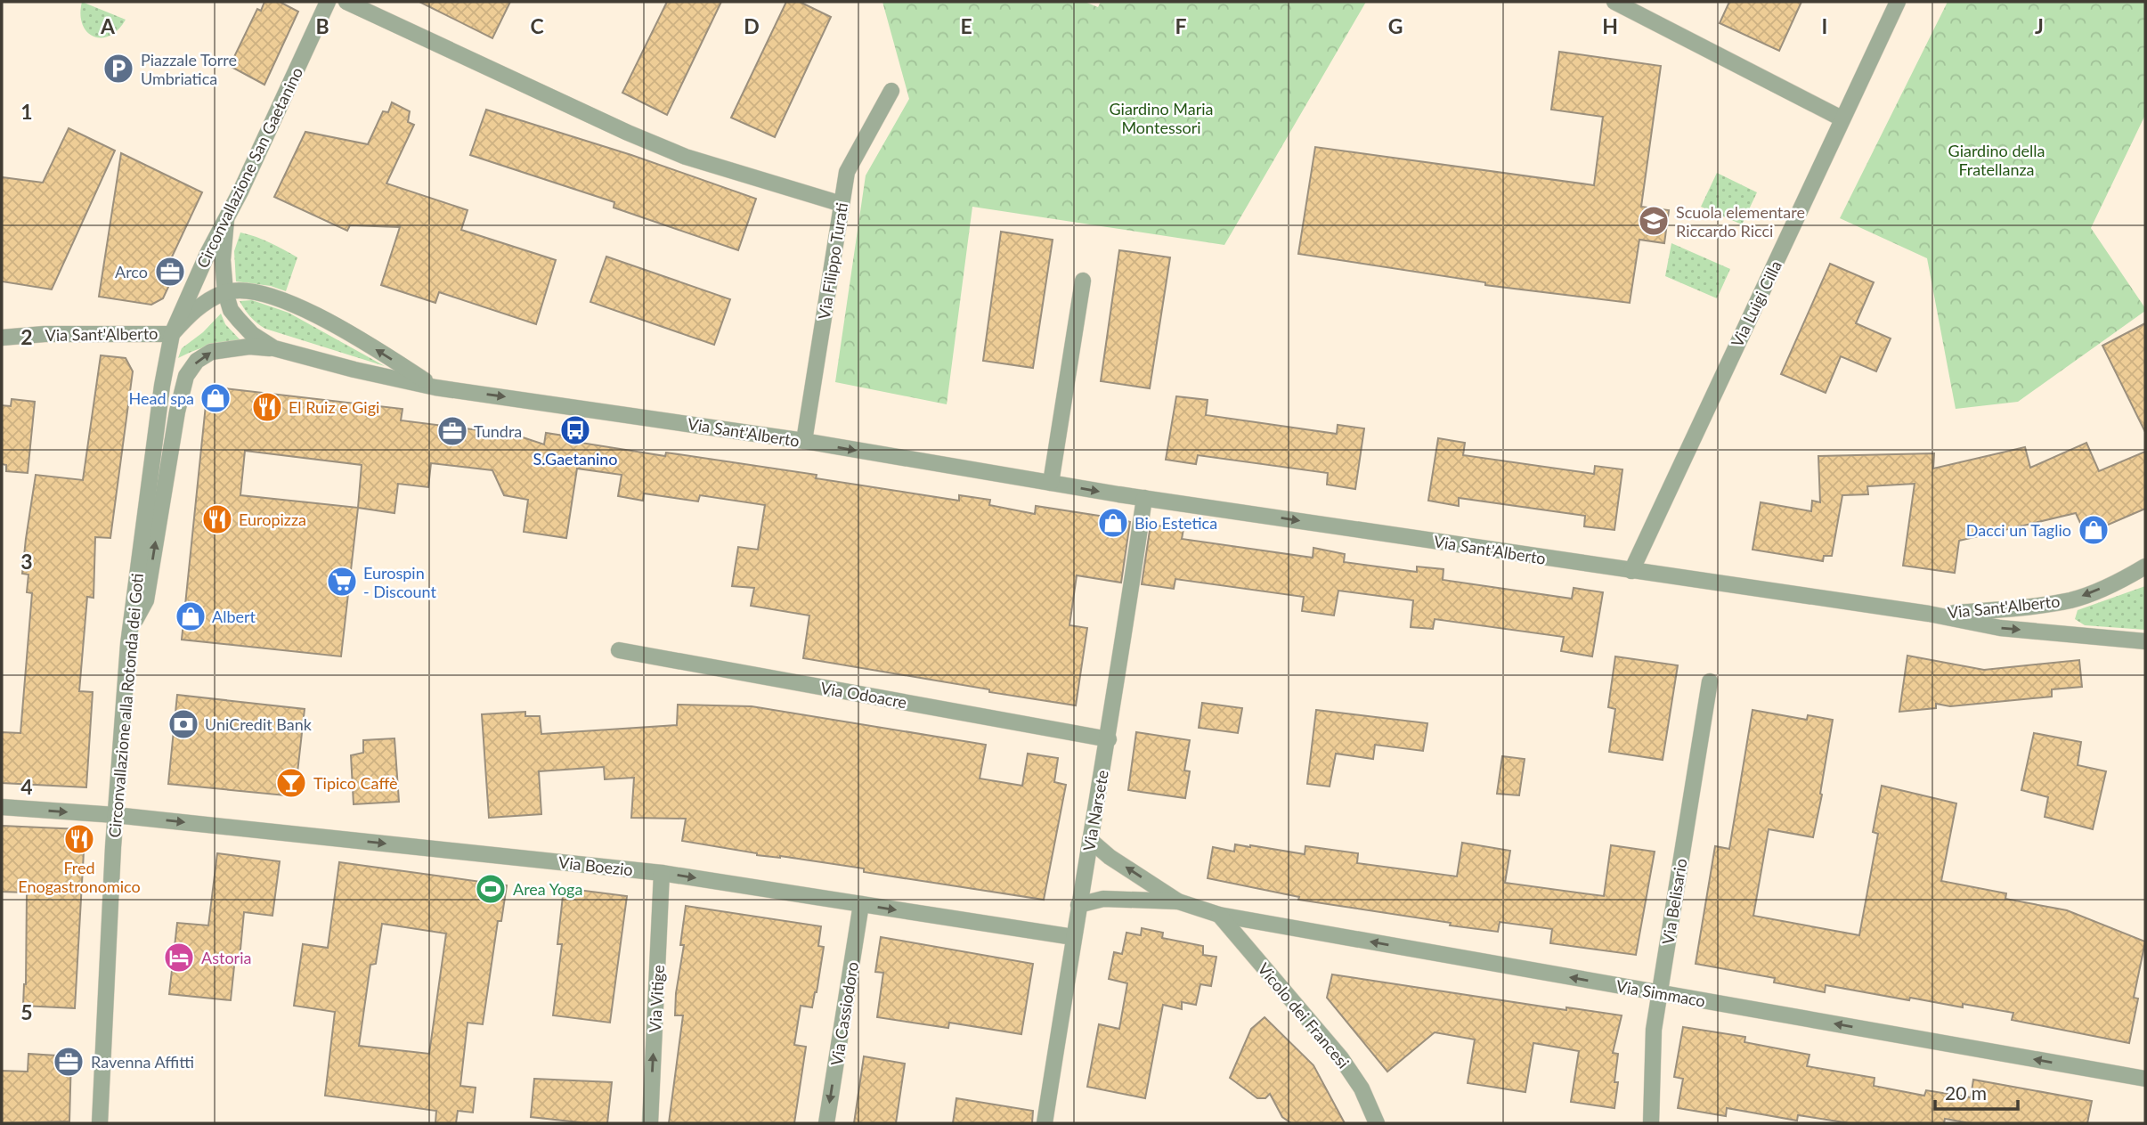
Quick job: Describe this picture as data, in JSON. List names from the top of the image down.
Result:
{
  "streets": {
    "street": [
      "Circonvallazione San Gaetanino",
      "Via Filippo Turati",
      "Via Luigi Cilla",
      "Via Sant'Alberto",
      "Via Odoacre",
      "Circonvallazione alla Rotonda dei Goti",
      "Via Narsete",
      "Via Boezio",
      "Via Belisario",
      "Via Simmaco",
      "Via Vitige",
      "Via Cassiodoro",
      "Vicolo dei Francesi"
    ]
  },
  "crossings": [
    ["Circonvallazione San Gaetanino", "Via Sant'Alberto"],
    ["Circonvallazione San Gaetanino", "Circonvallazione alla Rotonda dei Goti"],
    ["Via Filippo Turati", "Via Sant'Alberto"],
    ["Via Luigi Cilla", "Via Sant'Alberto"],
    ["Via Sant'Alberto", "Circonvallazione alla Rotonda dei Goti"],
    ["Via Sant'Alberto", "Via Narsete"],
    ["Via Odoacre", "Via Narsete"],
    ["Circonvallazione alla Rotonda dei Goti", "Via Boezio"],
    ["Via Narsete", "Via Boezio"],
    ["Via Narsete", "Via Simmaco"],
    ["Via Boezio", "Via Vitige"],
    ["Via Boezio", "Via Cassiodoro"],
    ["Via Belisario", "Via Simmaco"],
    ["Via Simmaco", "Vicolo dei Francesi"]
  ],
  "one_way": [
    "Via Boezio",
    "Via Simmaco",
    "Via Vitige",
    "Via Cassiodoro"
  ],
  "parks": ["Giardino Maria Montessori", "Giardino della Fratellanza"],
  "places": {
    "parking": ["Piazzale Torre Umbriatica"],
    "school or university": ["Scuola elementare Riccardo Ricci"],
    "office": ["Arco", "Tundra", "Ravenna Affitti"],
    "shop": [
      "Head spa",
      "Bio Estetica",
      "Dacci un Taglio",
      "Albert"
    ],
    "restaurant": ["El Ruiz e Gigi", "Europizza", "Fred Enogastronomico"],
    "bus stop": ["S.Gaetanino"],
    "supermarket": ["Eurospin - Discount"],
    "bank": ["UniCredit Bank"],
    "bar": ["Tipico Caffè"],
    "sports": ["Area Yoga"],
    "hotel": ["Astoria"]
  },
  "scale_bar": "20 m",
  "grid": {
    "columns": [
      "A",
      "B",
      "C",
      "D",
      "E",
      "F",
      "G",
      "H",
      "I",
      "J"
    ],
    "rows": [
      "1",
      "2",
      "3",
      "4",
      "5"
    ]
  }
}
